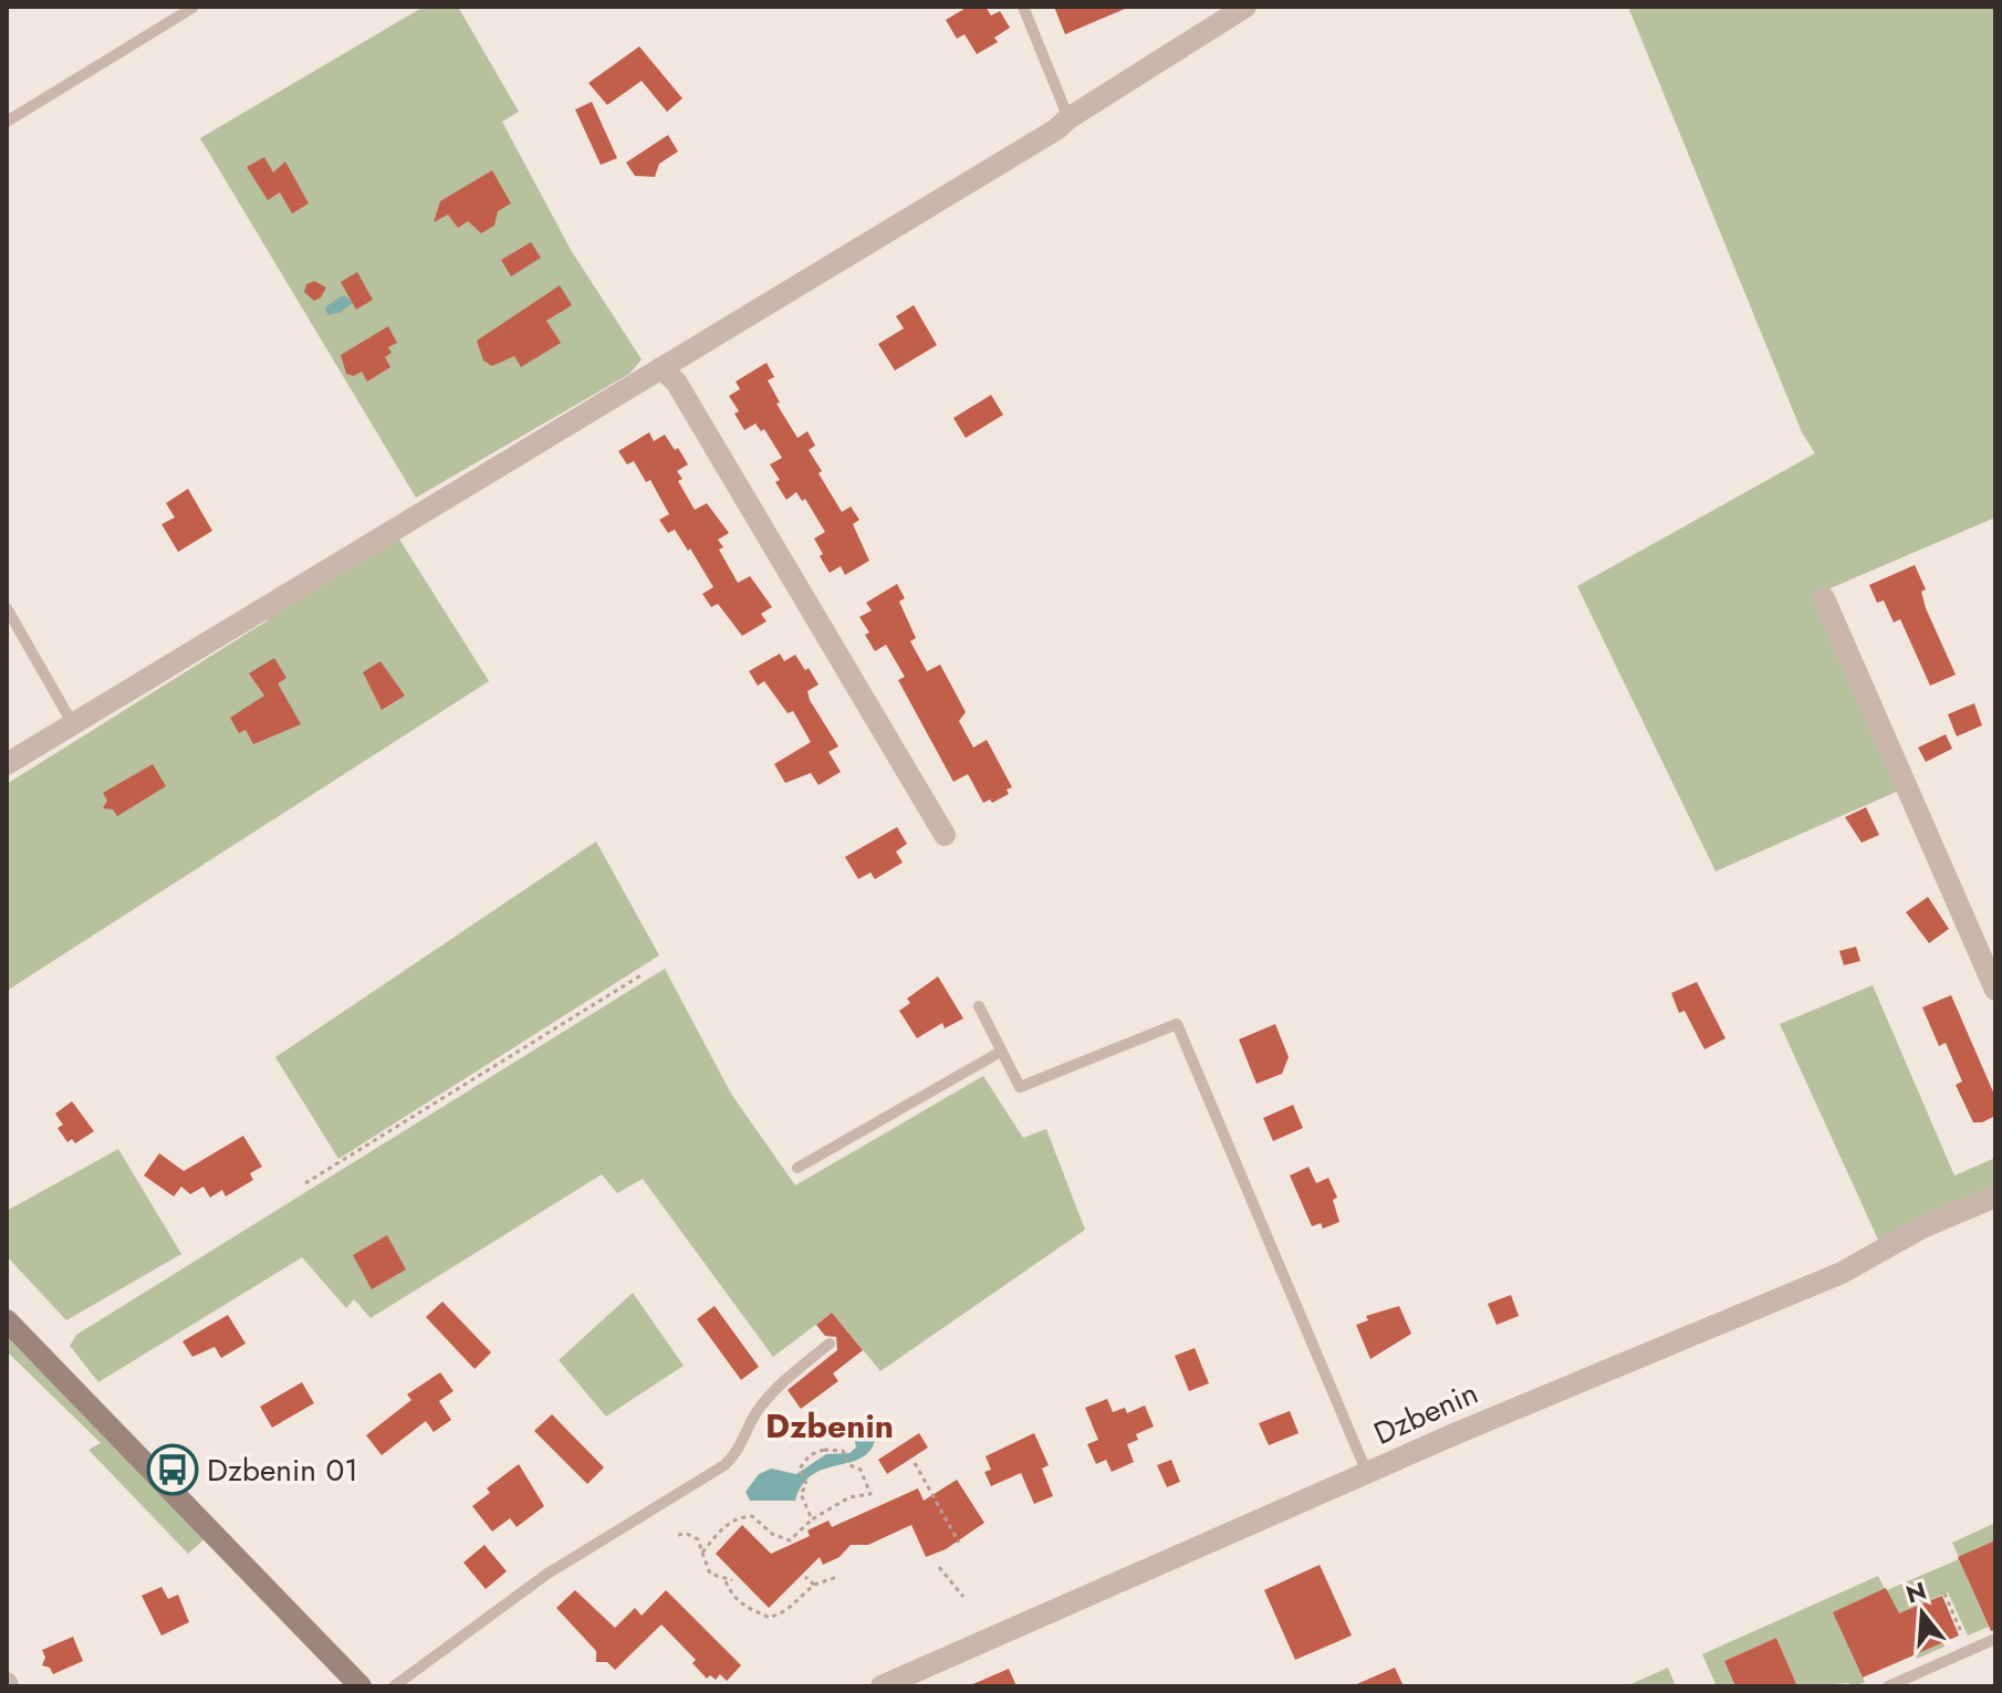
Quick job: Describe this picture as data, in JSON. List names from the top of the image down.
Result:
{
  "streets": {
    "street": ["Dzbenin"]
  },
  "districts": ["Dzbenin"],
  "places": {
    "bus stop": ["Dzbenin 01"]
  },
  "north": "top"
}
